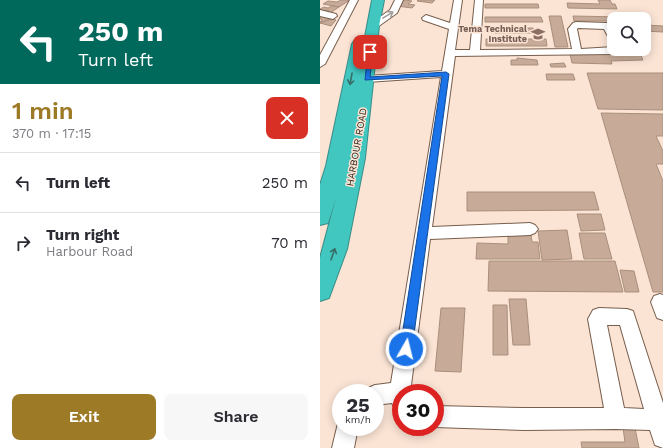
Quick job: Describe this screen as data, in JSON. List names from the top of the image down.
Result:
{
  "streets": {
    "highway": ["HARBOUR ROAD"]
  },
  "places": {
    "school or university": ["Tema Technical Institute"]
  },
  "page": {
    "turn": ["250 m", "Turn left"],
    "heading": ["1 min", "370 m · 17:15"],
    "list": [
      {
        "name": "Turn left",
        "value": "250 m"
      },
      {
        "name": "Turn right",
        "note": "Harbour Road",
        "value": "70 m"
      }
    ],
    "speed": "25 km/h",
    "limit": "30",
    "buttons": ["Exit", "Share"]
  }
}
